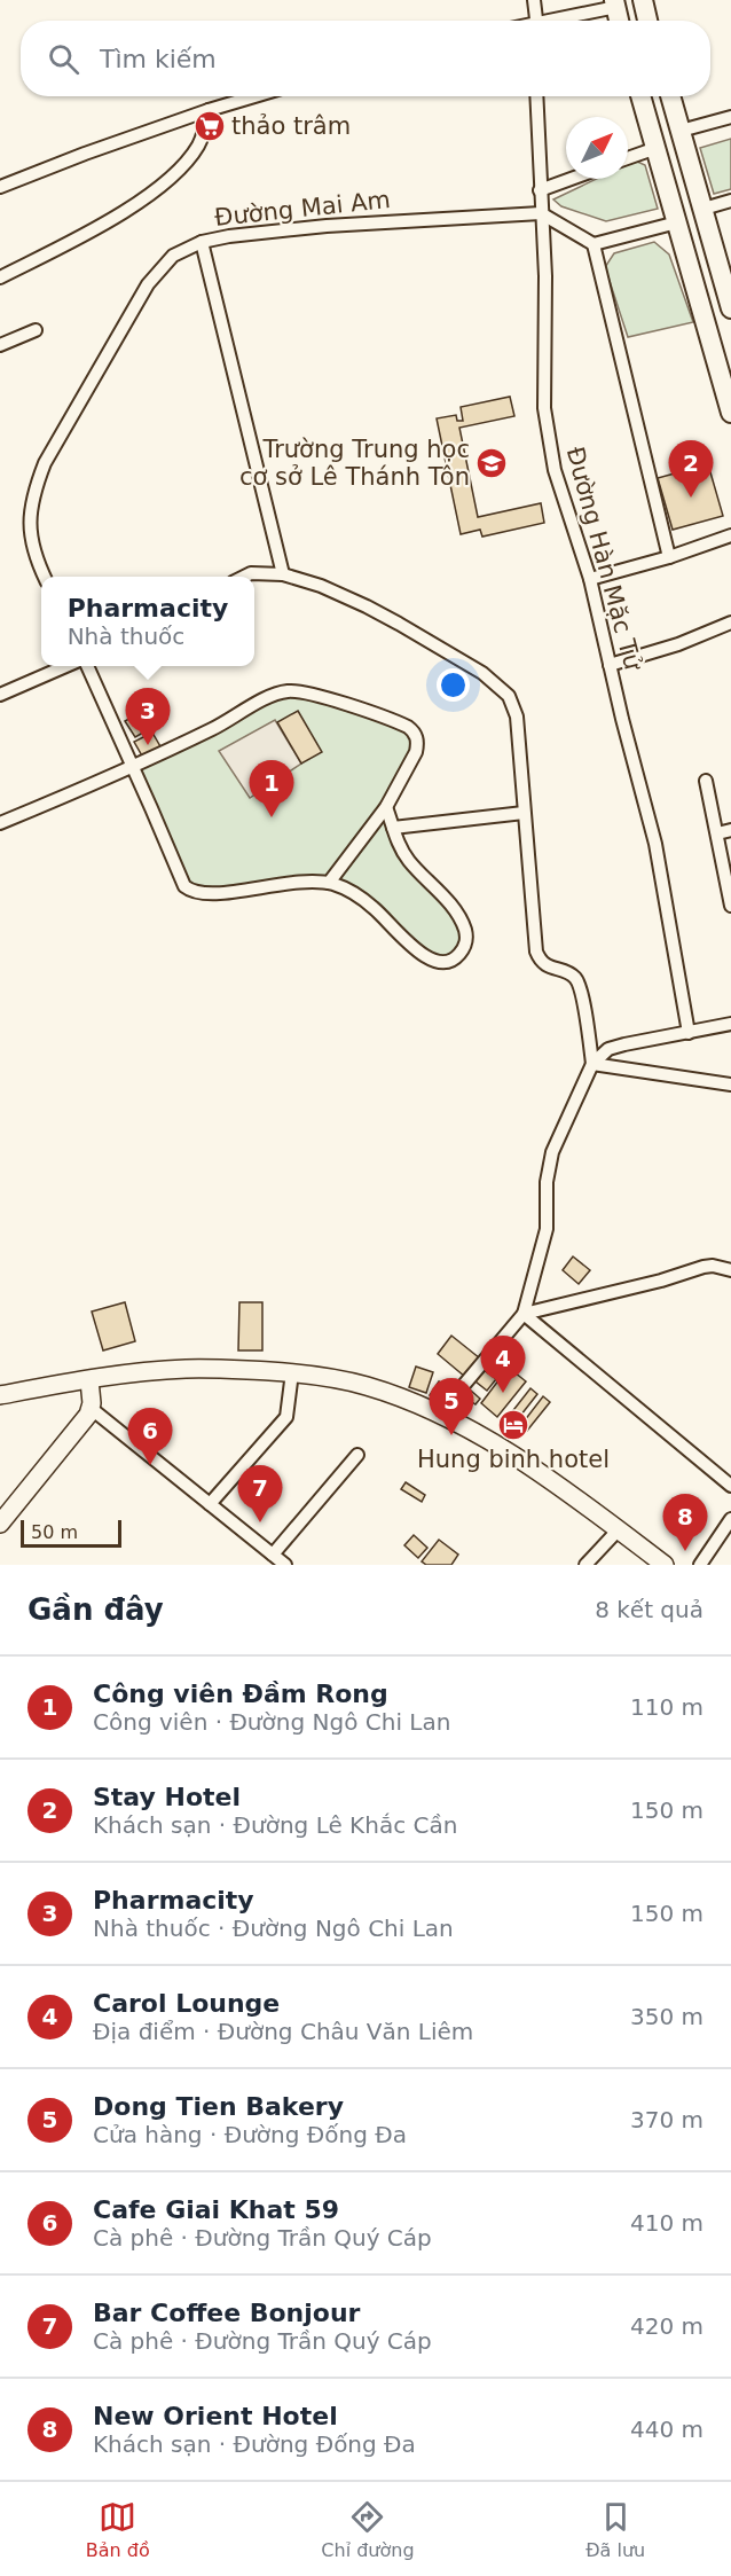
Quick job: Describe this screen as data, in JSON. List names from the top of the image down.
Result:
{
  "streets": {
    "street": ["Đường Mai Am", "Đường Hàn Mặc Tử"]
  },
  "crossings": [
    ["Đường Mai Am", "Đường Hàn Mặc Tử"]
  ],
  "places": {
    "supermarket": ["thảo trâm"],
    "school or university": ["Trường Trung học cơ sở Lê Thánh Tôn"],
    "hotel": ["Hung binh hotel"]
  },
  "scale_bar": "50 m",
  "north": "top right",
  "page": {
    "search": "Tìm kiếm",
    "pins": [
      "2",
      "3",
      "1",
      "4",
      "5",
      "6",
      "7",
      "8"
    ],
    "popup": ["Pharmacity", "Nhà thuốc"],
    "scale": "50 m",
    "heading": ["Gần đây", "8 kết quả"],
    "list": [
      {
        "mark": "1",
        "name": "Công viên Đầm Rong",
        "note": "Công viên · Đường Ngô Chi Lan",
        "value": "110 m"
      },
      {
        "mark": "2",
        "name": "Stay Hotel",
        "note": "Khách sạn · Đường Lê Khắc Cần",
        "value": "150 m"
      },
      {
        "mark": "3",
        "name": "Pharmacity",
        "note": "Nhà thuốc · Đường Ngô Chi Lan",
        "value": "150 m"
      },
      {
        "mark": "4",
        "name": "Carol Lounge",
        "note": "Địa điểm · Đường Châu Văn Liêm",
        "value": "350 m"
      },
      {
        "mark": "5",
        "name": "Dong Tien Bakery",
        "note": "Cửa hàng · Đường Đống Đa",
        "value": "370 m"
      },
      {
        "mark": "6",
        "name": "Cafe Giai Khat 59",
        "note": "Cà phê · Đường Trần Quý Cáp",
        "value": "410 m"
      },
      {
        "mark": "7",
        "name": "Bar Coffee Bonjour",
        "note": "Cà phê · Đường Trần Quý Cáp",
        "value": "420 m"
      },
      {
        "mark": "8",
        "name": "New Orient Hotel",
        "note": "Khách sạn · Đường Đống Đa",
        "value": "440 m"
      }
    ],
    "nav": ["Bản đồ", "Chỉ đường", "Đã lưu"]
  }
}
